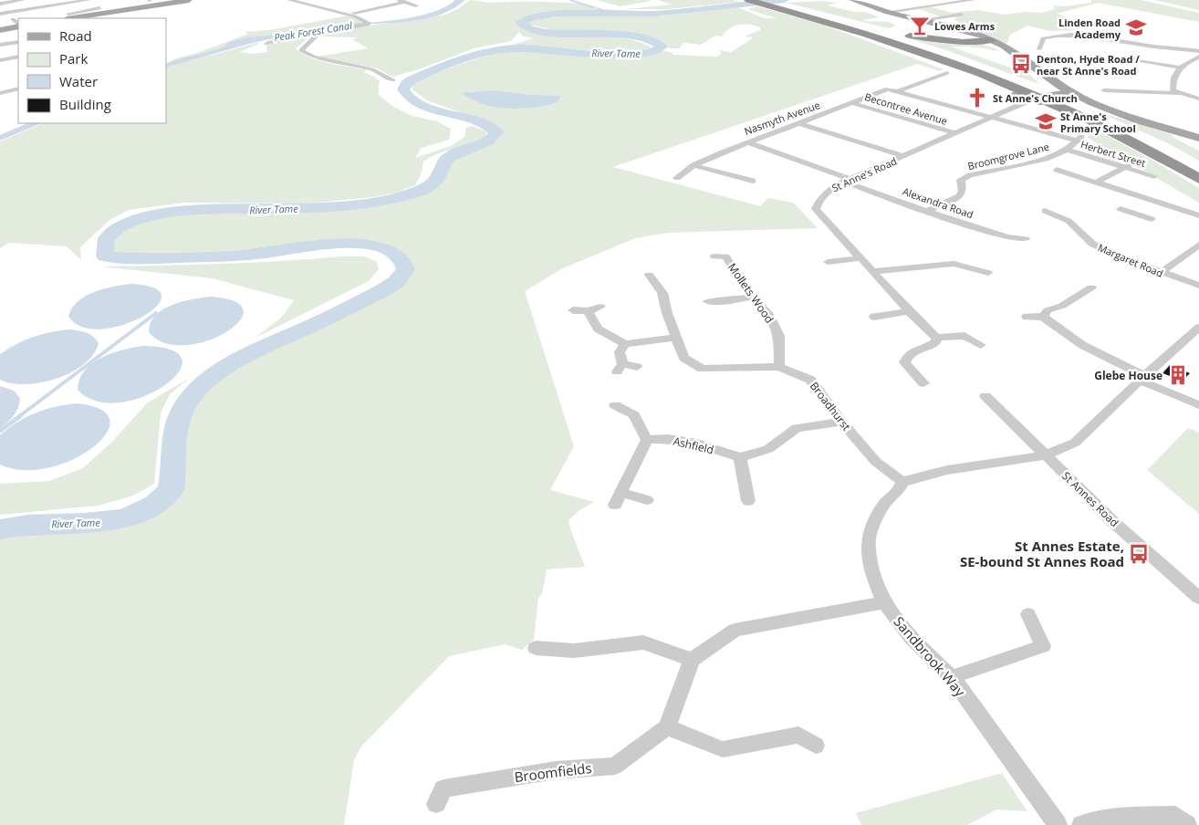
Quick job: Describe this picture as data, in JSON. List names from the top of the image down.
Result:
{
  "streets": {
    "main road": ["St Anne's Road"],
    "street": [
      "Becontree Avenue",
      "Nasmyth Avenue",
      "Herbert Street",
      "Broomgrove Lane",
      "Alexandra Road",
      "Margaret Road",
      "Mollets Wood",
      "Broadhurst",
      "Ashfield",
      "St Annes Road",
      "Sandbrook Way",
      "Broomfields"
    ]
  },
  "crossings": [
    ["Becontree Avenue", "Nasmyth Avenue"],
    ["Becontree Avenue", "St Anne's Road"],
    ["Nasmyth Avenue", "Alexandra Road"],
    ["Herbert Street", "Broomgrove Lane"],
    ["Broomgrove Lane", "St Anne's Road"],
    ["Broomgrove Lane", "Alexandra Road"],
    ["St Anne's Road", "Alexandra Road"],
    ["Mollets Wood", "Broadhurst"],
    ["Broadhurst", "Sandbrook Way"]
  ],
  "water": ["Peak Forest Canal", "River Tame"],
  "places": {
    "bar": ["Lowes Arms"],
    "school or university": ["Linden Road Academy", "St Anne's Primary School"],
    "bus stop": ["Denton, Hyde Road / near St Anne's Road", "St Annes Estate, SE-bound St Annes Road"],
    "church": ["St Anne's Church"],
    "building": ["Glebe House"]
  },
  "legend": [
    "Road",
    "Park",
    "Water",
    "Building"
  ]
}
